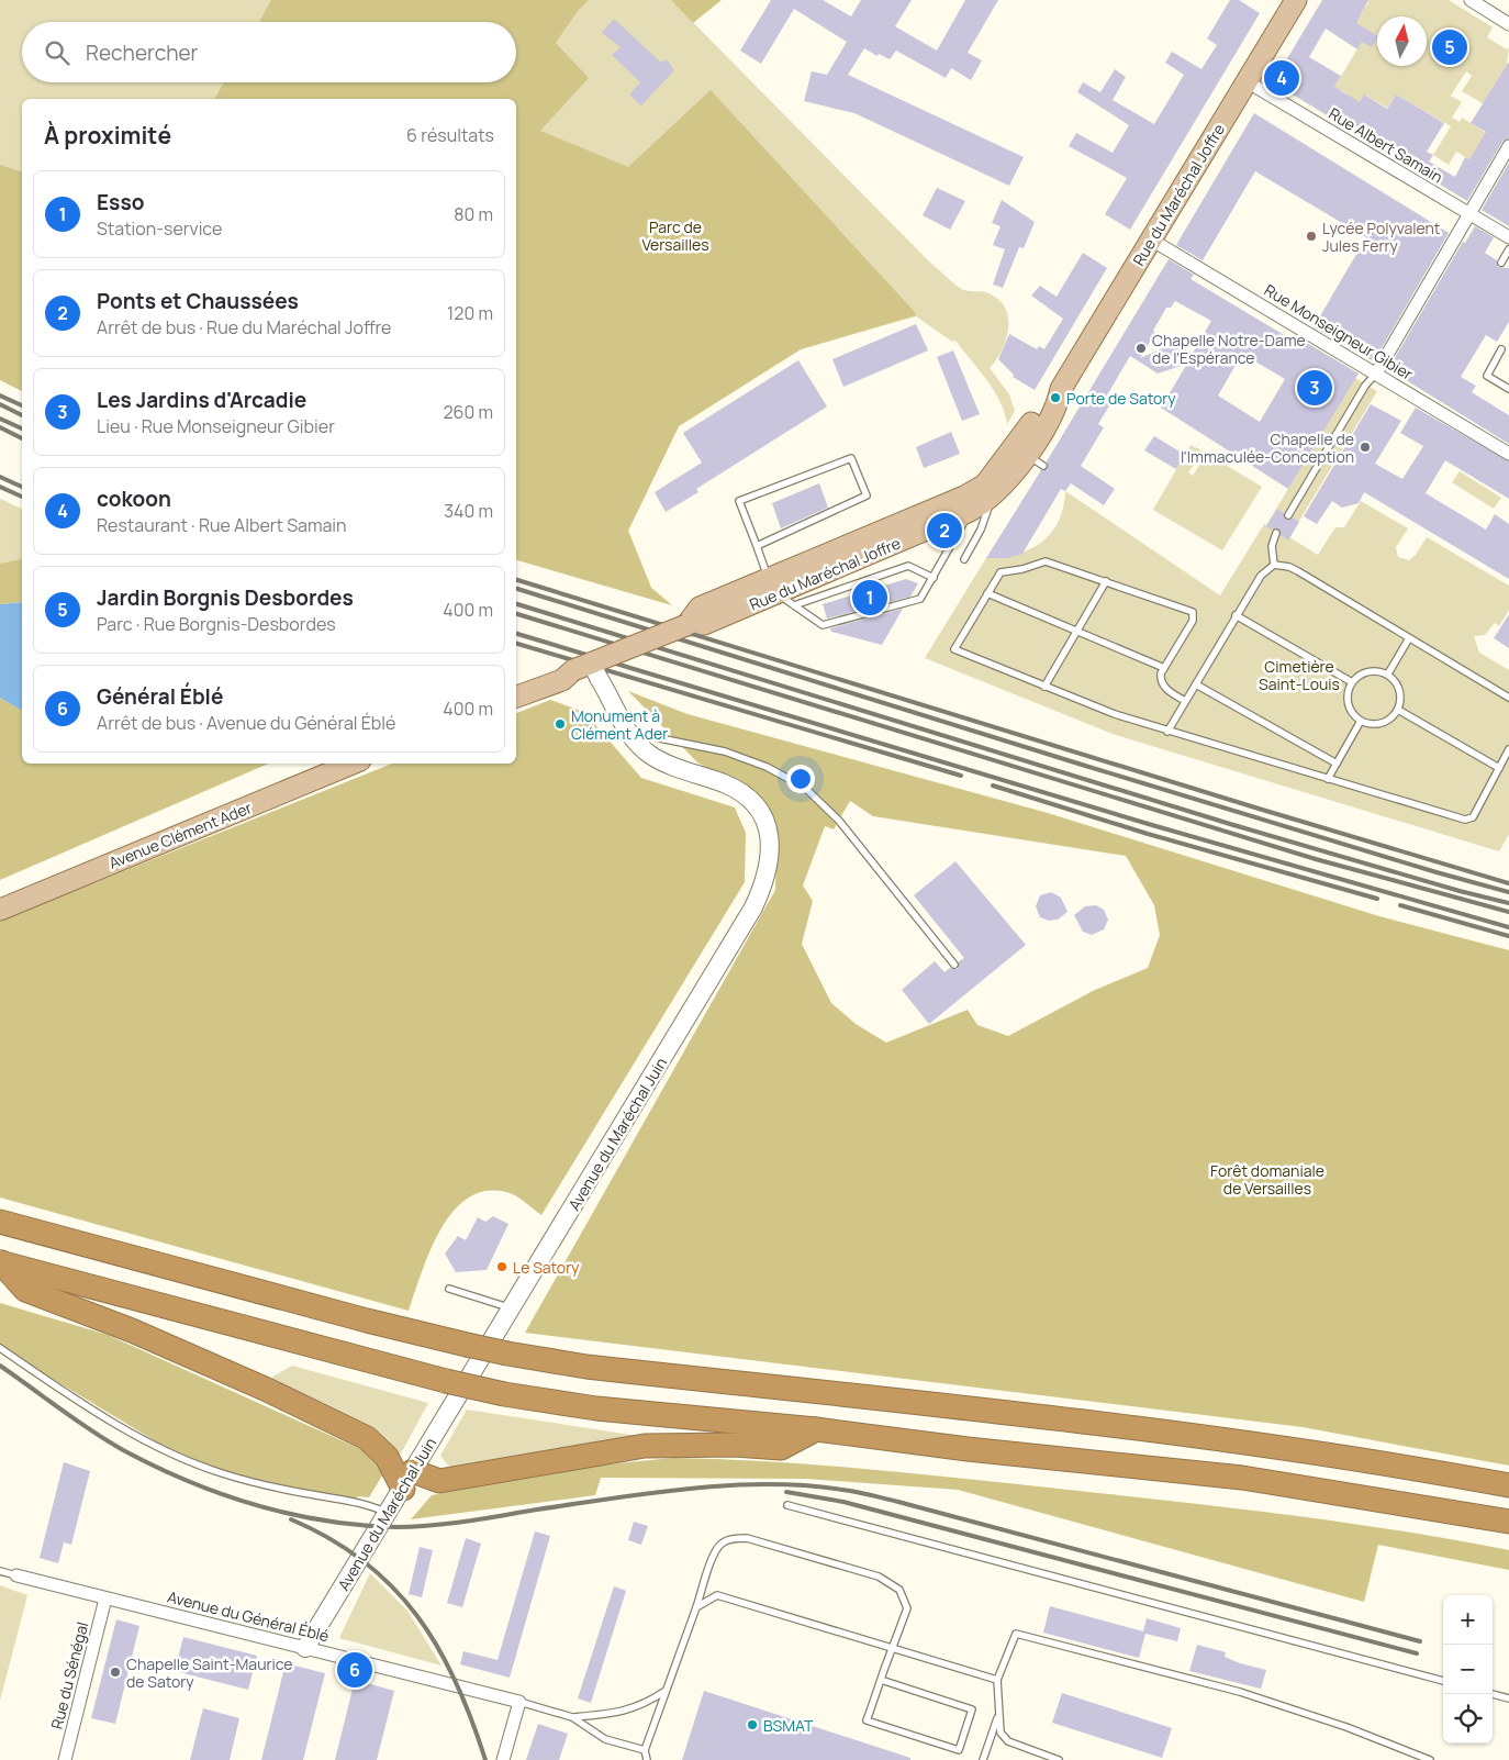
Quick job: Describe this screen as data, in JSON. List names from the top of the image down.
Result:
{
  "streets": {
    "main road": ["Rue du Maréchal Joffre", "Avenue Clément Ader"],
    "street": [
      "Rue Albert Samain",
      "Rue Monseigneur Gibier",
      "Avenue du Maréchal Juin",
      "Avenue du Général Éblé",
      "Rue du Sénégal"
    ]
  },
  "crossings": [
    ["Rue Albert Samain", "Rue du Maréchal Joffre"],
    ["Rue du Maréchal Joffre", "Rue Monseigneur Gibier"],
    ["Rue du Maréchal Joffre", "Avenue du Maréchal Juin"],
    ["Avenue du Maréchal Juin", "Avenue du Général Éblé"],
    ["Avenue du Général Éblé", "Rue du Sénégal"]
  ],
  "parks": ["Parc de Versailles", "Cimetière Saint-Louis", "Forêt domaniale de Versailles"],
  "places": [
    "Lycée Polyvalent Jules Ferry",
    "Chapelle Notre-Dame de l'Espérance",
    "Porte de Satory",
    "Chapelle de l'Immaculée-Conception",
    "Monument à Clément Ader",
    "Le Satory",
    "Chapelle Saint-Maurice de Satory",
    "BSMAT"
  ],
  "north": "top",
  "page": {
    "search": "Rechercher",
    "pins": [
      "5",
      "4",
      "3",
      "2",
      "1",
      "6"
    ],
    "heading": ["À proximité", "6 résultats"],
    "list": [
      {
        "mark": "1",
        "name": "Esso",
        "note": "Station-service",
        "value": "80 m"
      },
      {
        "mark": "2",
        "name": "Ponts et Chaussées",
        "note": "Arrêt de bus · Rue du Maréchal Joffre",
        "value": "120 m"
      },
      {
        "mark": "3",
        "name": "Les Jardins d'Arcadie",
        "note": "Lieu · Rue Monseigneur Gibier",
        "value": "260 m"
      },
      {
        "mark": "4",
        "name": "cokoon",
        "note": "Restaurant · Rue Albert Samain",
        "value": "340 m"
      },
      {
        "mark": "5",
        "name": "Jardin Borgnis Desbordes",
        "note": "Parc · Rue Borgnis-Desbordes",
        "value": "400 m"
      },
      {
        "mark": "6",
        "name": "Général Éblé",
        "note": "Arrêt de bus · Avenue du Général Éblé",
        "value": "400 m"
      }
    ],
    "map_buttons": ["+", "−"]
  }
}
